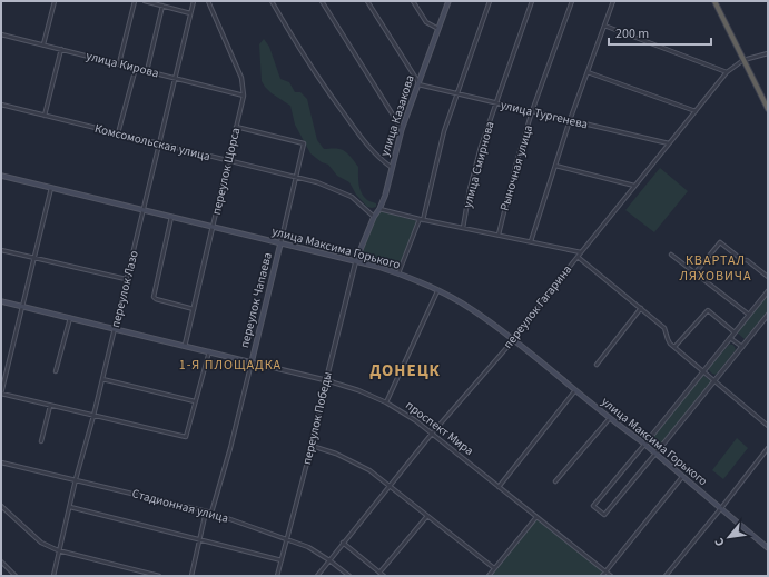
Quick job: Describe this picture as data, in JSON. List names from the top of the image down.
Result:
{
  "streets": {
    "main road": [
      "улица Казакова",
      "улица Максима Горького",
      "переулок Чапаева",
      "проспект Мира"
    ],
    "street": [
      "улица Кирова",
      "улица Тургенева",
      "Комсомольская улица",
      "улица Смирнова",
      "Рыночная улица",
      "переулок Щорса",
      "переулок Лазо",
      "переулок Гагарина",
      "переулок Победы",
      "Стадионная улица"
    ]
  },
  "crossings": [
    ["улица Кирова", "переулок Щорса"],
    ["улица Кирова", "переулок Лазо"],
    ["улица Тургенева", "улица Казакова"],
    ["улица Тургенева", "улица Смирнова"],
    ["улица Тургенева", "Рыночная улица"],
    ["улица Тургенева", "переулок Гагарина"],
    ["улица Казакова", "Комсомольская улица"],
    ["улица Казакова", "улица Максима Горького"],
    ["улица Казакова", "переулок Победы"],
    ["Комсомольская улица", "переулок Щорса"],
    ["Комсомольская улица", "переулок Лазо"],
    ["Комсомольская улица", "переулок Чапаева"],
    ["переулок Щорса", "улица Максима Горького"],
    ["переулок Щорса", "переулок Чапаева"],
    ["переулок Щорса", "проспект Мира"],
    ["улица Максима Горького", "переулок Лазо"],
    ["улица Максима Горького", "переулок Чапаева"],
    ["улица Максима Горького", "переулок Гагарина"],
    ["улица Максима Горького", "переулок Победы"],
    ["переулок Лазо", "проспект Мира"],
    ["переулок Лазо", "Стадионная улица"],
    ["переулок Чапаева", "проспект Мира"],
    ["переулок Чапаева", "Стадионная улица"],
    ["переулок Гагарина", "проспект Мира"],
    ["переулок Гагарина", "Стадионная улица"],
    ["переулок Победы", "проспект Мира"],
    ["переулок Победы", "Стадионная улица"]
  ],
  "districts": ["КВАРТАЛ ЛЯХОВИЧА", "1-Я ПЛОЩАДКА", "ДОНЕЦК"],
  "scale_bar": "200 m",
  "north": "bottom left"
}
